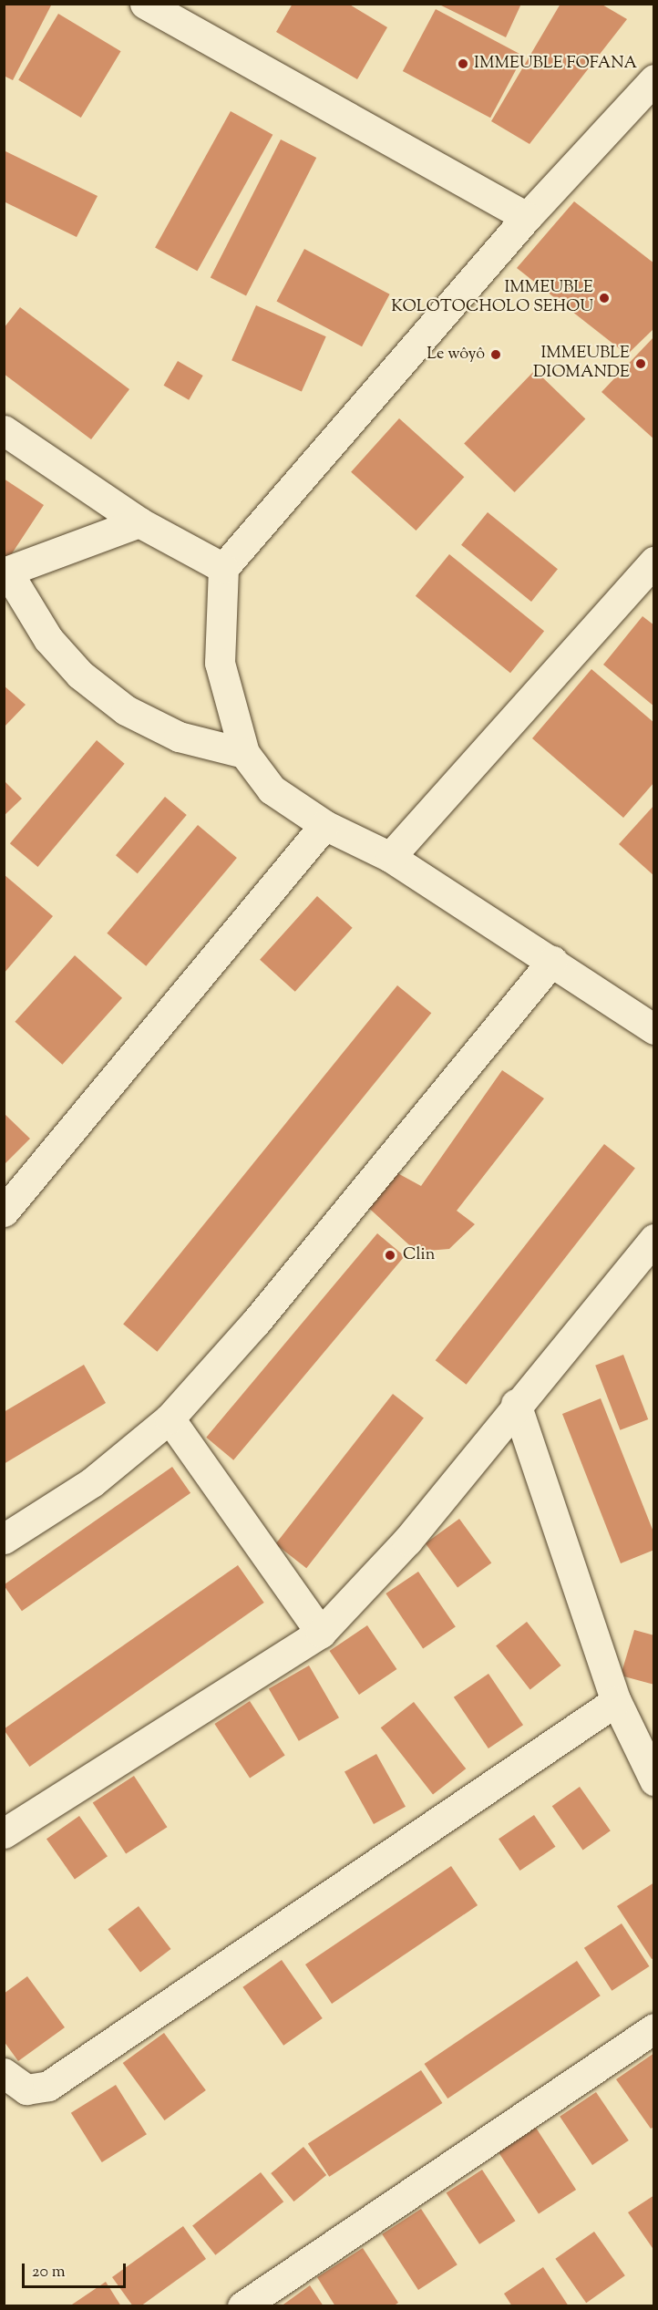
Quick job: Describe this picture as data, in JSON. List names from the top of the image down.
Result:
{
  "places": [
    "IMMEUBLE FOFANA",
    "IMMEUBLE KOLOTOCHOLO SEHOU",
    "Le wôyô",
    "IMMEUBLE DIOMANDE",
    "Clin"
  ],
  "scale_bar": "20 m"
}
